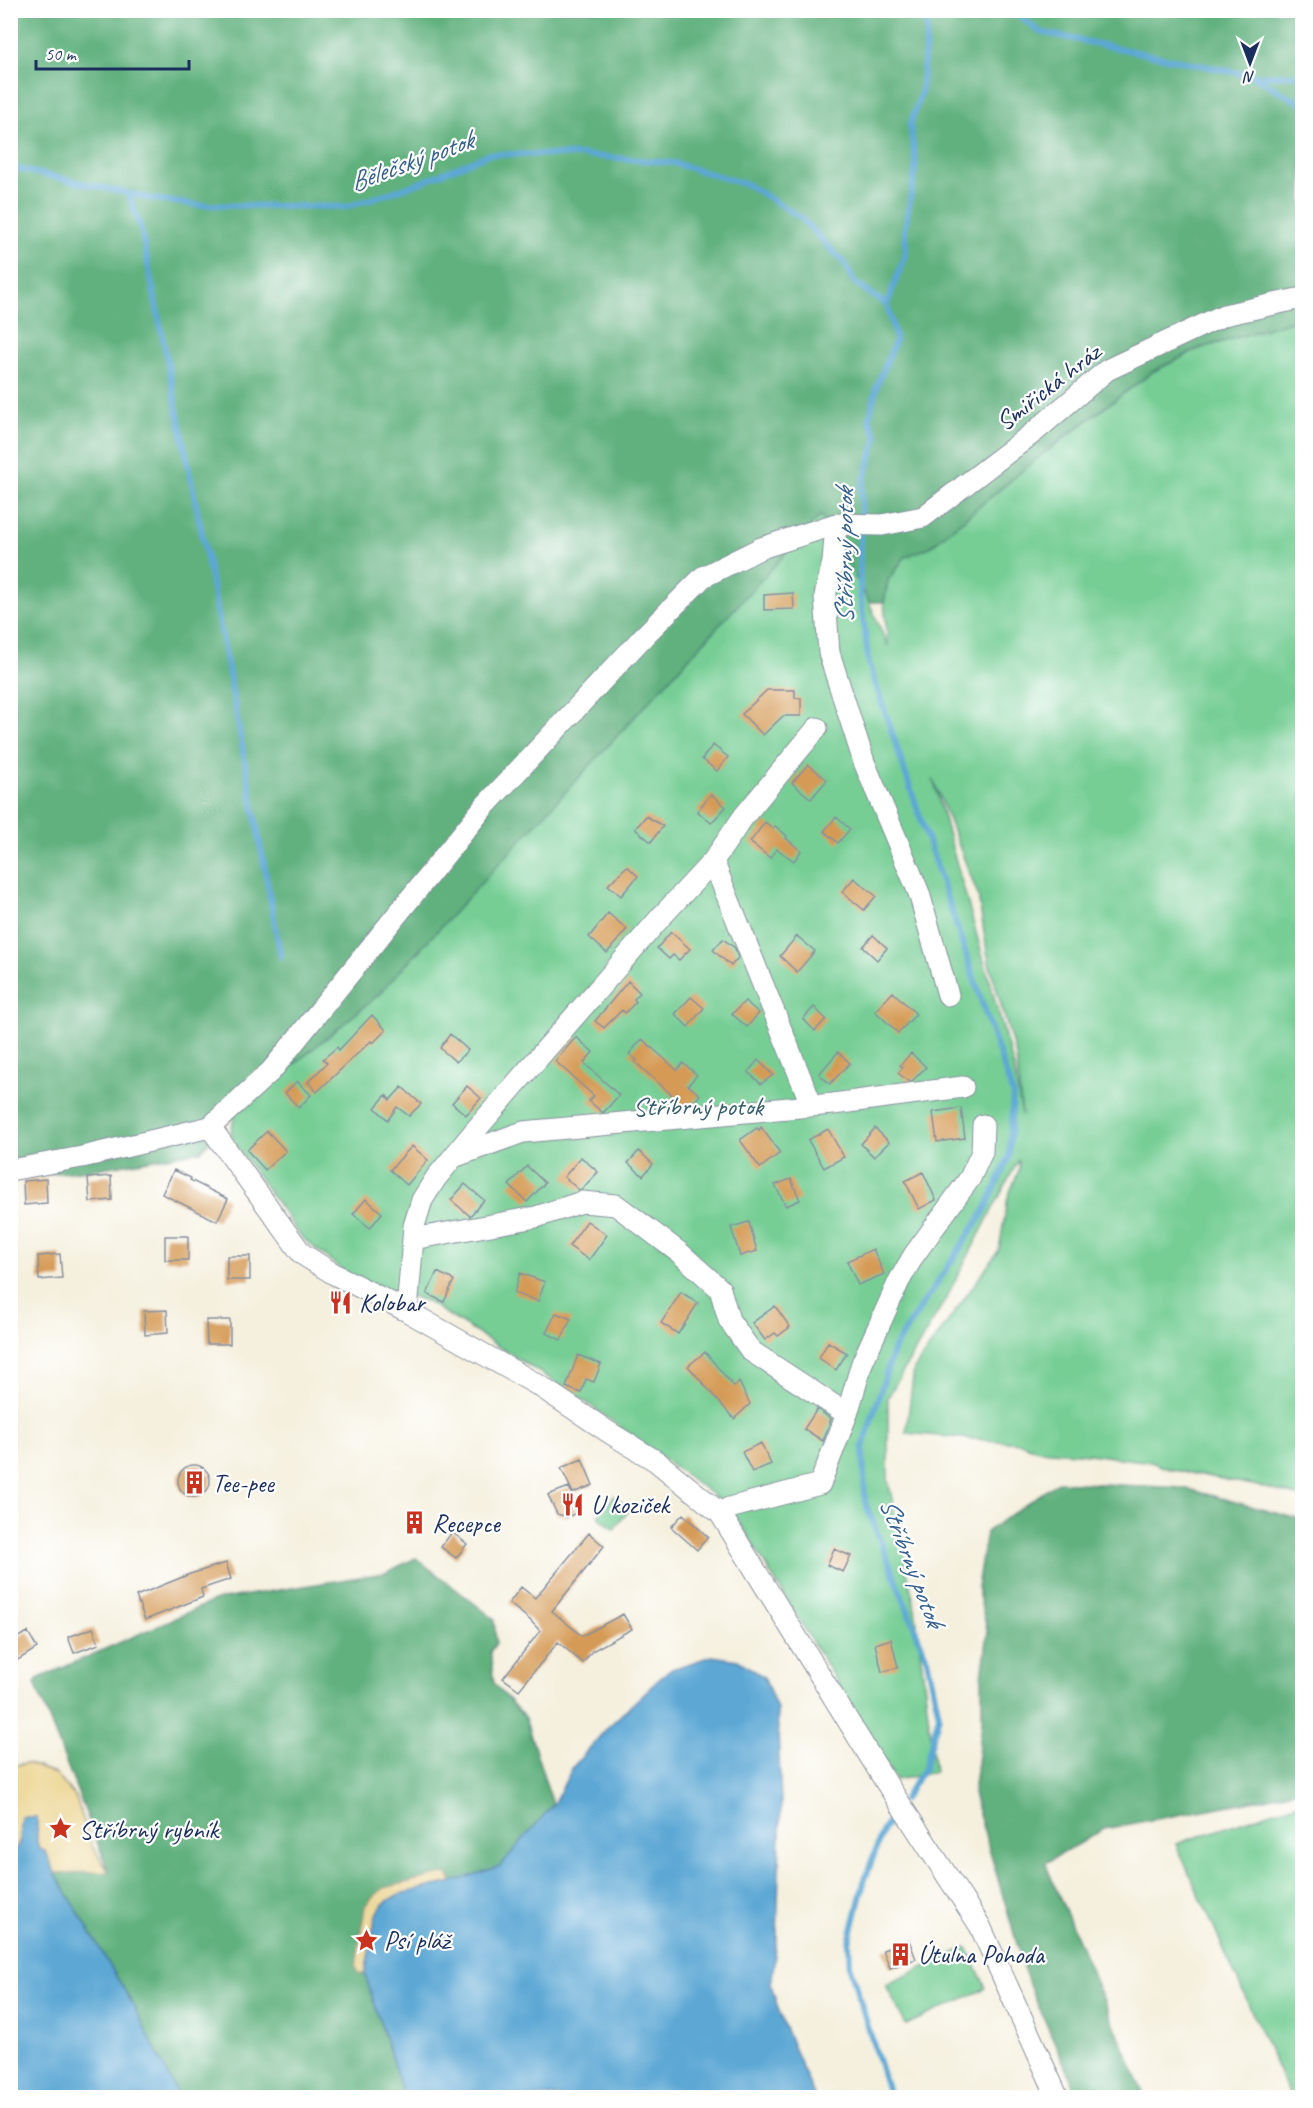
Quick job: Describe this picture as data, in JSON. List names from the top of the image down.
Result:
{
  "streets": {
    "lane": ["Smiřická hráz"]
  },
  "water": ["Bělečský potok", "Stříbrný potok"],
  "parks": ["Stříbrný potok"],
  "places": {
    "restaurant": ["Kolobar", "U koziček"],
    "building": ["Tee-pee", "Recepce", "Útulna Pohoda"],
    "place": ["Stříbrný rybník", "Psí pláž"]
  },
  "scale_bar": "50 m",
  "north": "bottom"
}
